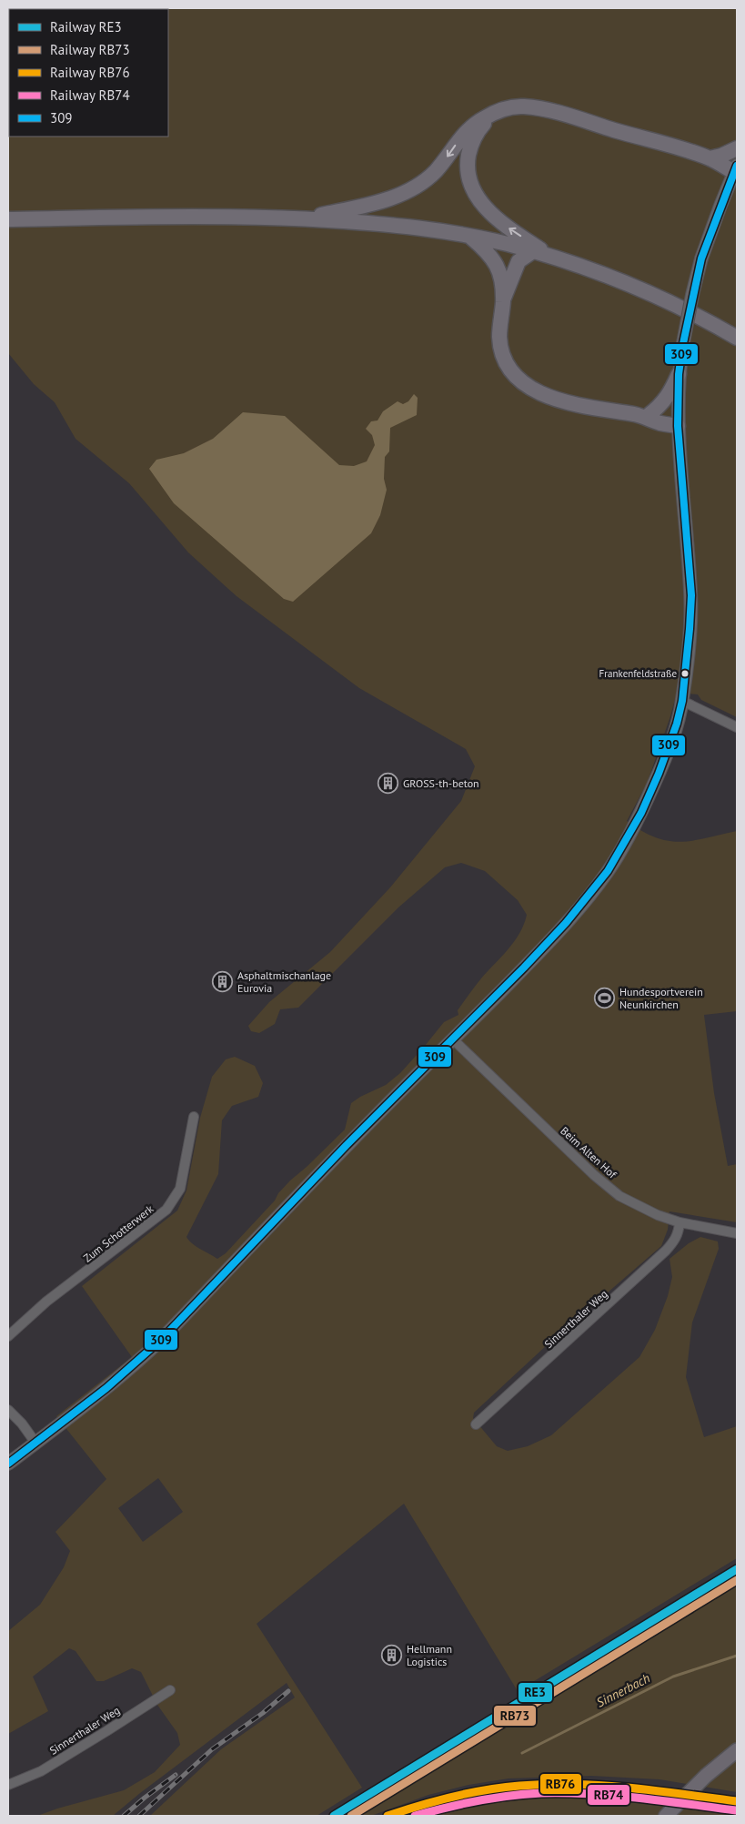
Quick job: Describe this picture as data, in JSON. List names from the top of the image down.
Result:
{
  "streets": {
    "street": ["Beim Alten Hof", "Zum Schotterwerk", "Sinnerthaler Weg"]
  },
  "crossings": [
    ["Beim Alten Hof", "Sinnerthaler Weg"]
  ],
  "water": ["Sinnerbach"],
  "places": {
    "other": ["Frankenfeldstraße"],
    "building": ["GROSS-th-beton", "Asphaltmischanlage Eurovia", "Hellmann Logistics"],
    "sports": ["Hundesportverein Neunkirchen"]
  },
  "lines": [
    "transit line 309",
    "rail line RE3",
    "rail line RB73",
    "rail line RB76",
    "rail line RB74"
  ],
  "legend": [
    "Railway RE3",
    "Railway RB73",
    "Railway RB76",
    "Railway RB74",
    "309"
  ]
}
